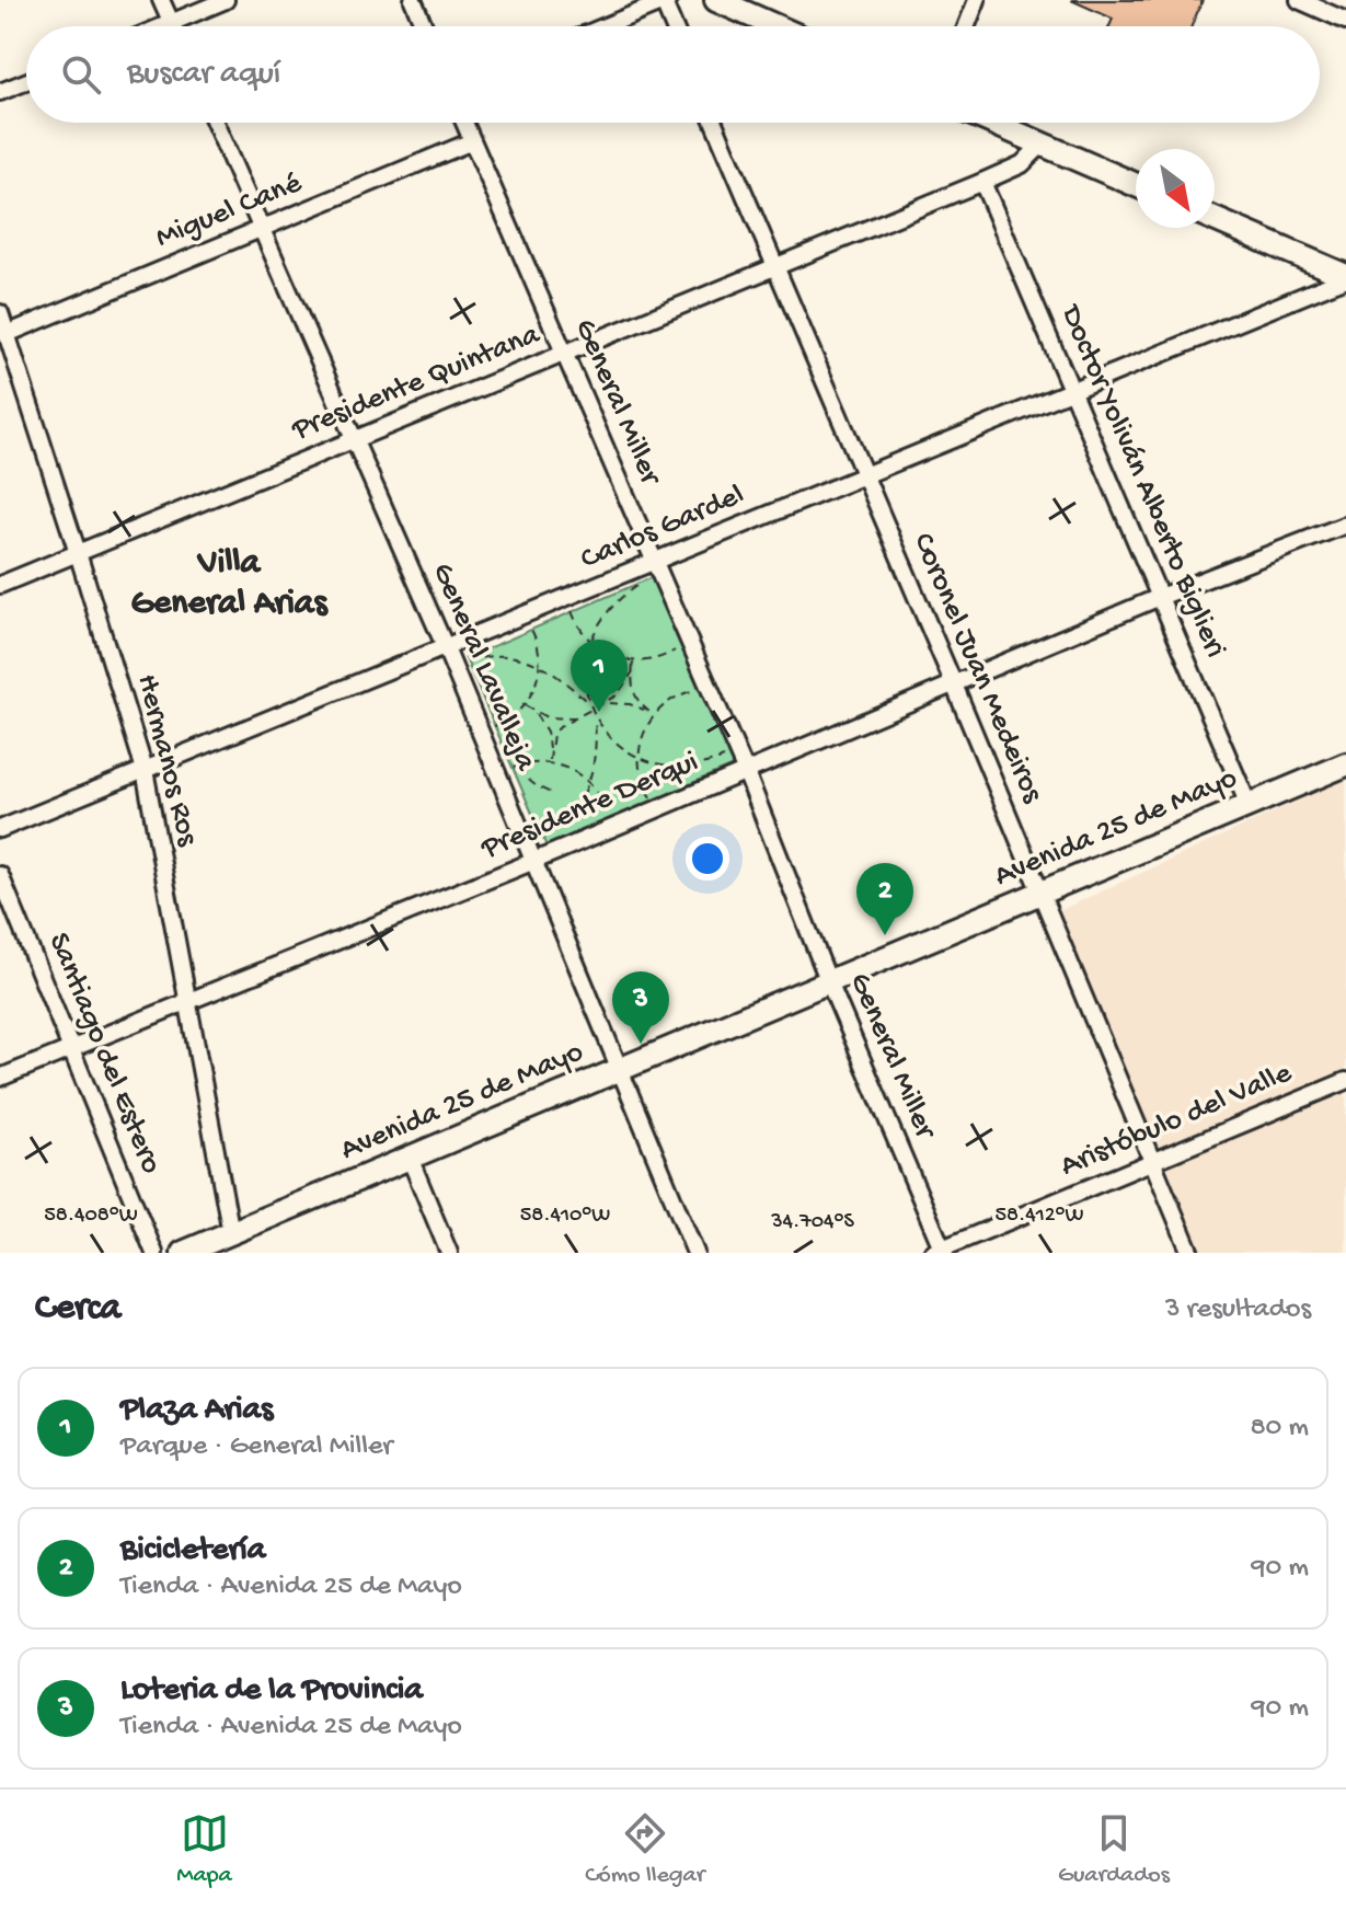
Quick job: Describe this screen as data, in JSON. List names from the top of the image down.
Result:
{
  "streets": {
    "main road": ["Avenida 25 de Mayo"],
    "street": [
      "Miguel Cané",
      "Presidente Quintana",
      "General Miller",
      "Doctor Yoliván Alberto Biglieri",
      "Carlos Gardel",
      "General Lavalleja",
      "Coronel Juan Medeiros",
      "Hermanos Ros",
      "Presidente Derqui",
      "Santiago del Estero",
      "Aristóbulo del Valle"
    ]
  },
  "crossings": [
    ["Miguel Cané", "General Miller"],
    ["Miguel Cané", "General Lavalleja"],
    ["Miguel Cané", "Hermanos Ros"],
    ["Presidente Quintana", "General Miller"],
    ["Presidente Quintana", "Doctor Yoliván Alberto Biglieri"],
    ["Presidente Quintana", "General Lavalleja"],
    ["Presidente Quintana", "Coronel Juan Medeiros"],
    ["Presidente Quintana", "Hermanos Ros"],
    ["General Miller", "Carlos Gardel"],
    ["General Miller", "Presidente Derqui"],
    ["General Miller", "Avenida 25 de Mayo"],
    ["General Miller", "Aristóbulo del Valle"],
    ["Doctor Yoliván Alberto Biglieri", "Carlos Gardel"],
    ["Doctor Yoliván Alberto Biglieri", "Presidente Derqui"],
    ["Doctor Yoliván Alberto Biglieri", "Avenida 25 de Mayo"],
    ["Carlos Gardel", "General Lavalleja"],
    ["Carlos Gardel", "Coronel Juan Medeiros"],
    ["Carlos Gardel", "Hermanos Ros"],
    ["General Lavalleja", "Presidente Derqui"],
    ["General Lavalleja", "Avenida 25 de Mayo"],
    ["Coronel Juan Medeiros", "Presidente Derqui"],
    ["Coronel Juan Medeiros", "Avenida 25 de Mayo"],
    ["Coronel Juan Medeiros", "Aristóbulo del Valle"],
    ["Hermanos Ros", "Presidente Derqui"],
    ["Hermanos Ros", "Avenida 25 de Mayo"],
    ["Presidente Derqui", "Santiago del Estero"]
  ],
  "districts": ["Villa General Arias"],
  "north": "bottom right",
  "page": {
    "search": "Buscar aquí",
    "pins": ["1", "2", "3"],
    "heading": ["Cerca", "3 resultados"],
    "list": [
      {
        "mark": "1",
        "name": "Plaza Arias",
        "note": "Parque · General Miller",
        "value": "80 m"
      },
      {
        "mark": "2",
        "name": "Bicicletería",
        "note": "Tienda · Avenida 25 de Mayo",
        "value": "90 m"
      },
      {
        "mark": "3",
        "name": "Loteria de la Provincia",
        "note": "Tienda · Avenida 25 de Mayo",
        "value": "90 m"
      }
    ],
    "nav": ["Mapa", "Cómo llegar", "Guardados"]
  },
  "coordinates": [
    "58.408°W",
    "58.410°W",
    "58.412°W",
    "34.704°S"
  ]
}
